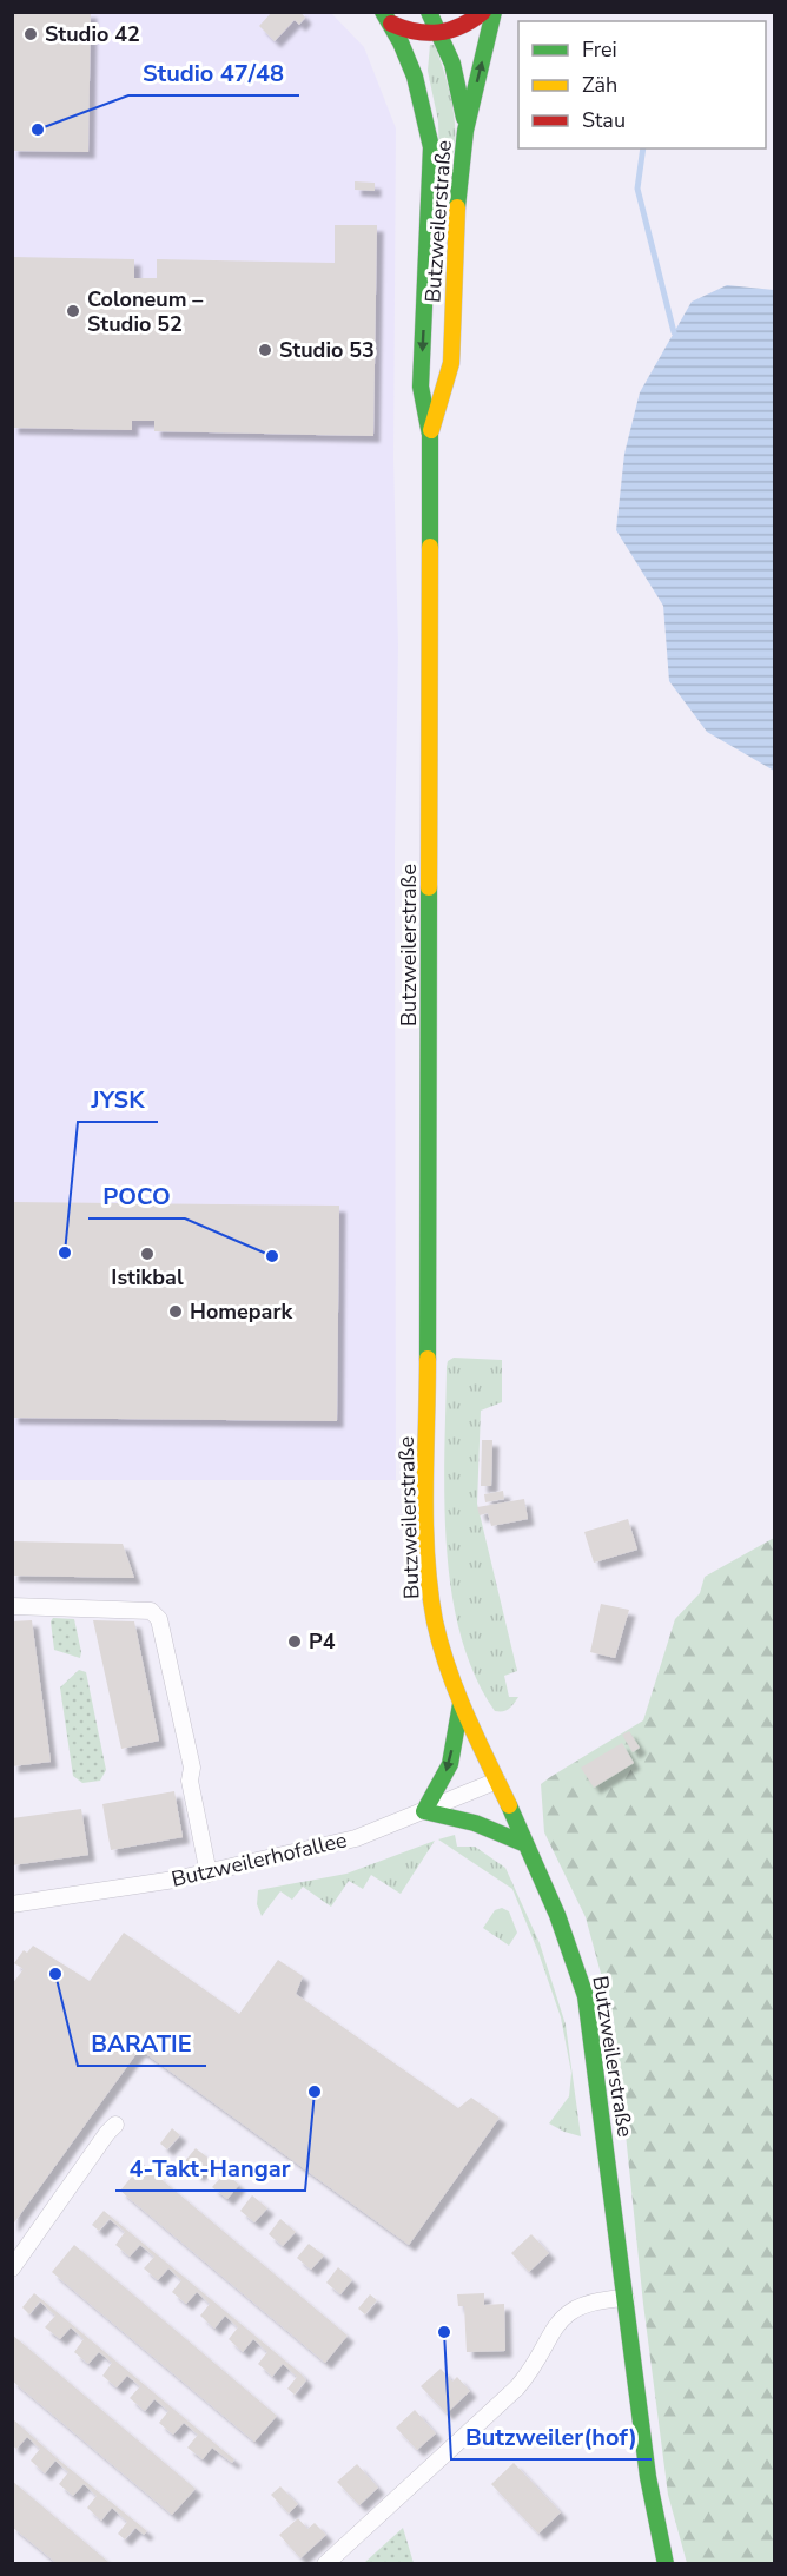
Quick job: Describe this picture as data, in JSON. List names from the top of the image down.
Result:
{
  "streets": {
    "street": ["Butzweilerstraße", "Butzweilerhofallee"]
  },
  "crossings": [
    ["Butzweilerstraße", "Butzweilerhofallee"]
  ],
  "places": [
    "Studio 42",
    "Studio 47/48",
    "Coloneum – Studio 52",
    "Studio 53",
    "JYSK",
    "Istikbal",
    "POCO",
    "Homepark",
    "P4",
    "BARATIE",
    "4-Takt-Hangar",
    "Butzweiler(hof)"
  ],
  "legend": ["Frei", "Zäh", "Stau"]
}
